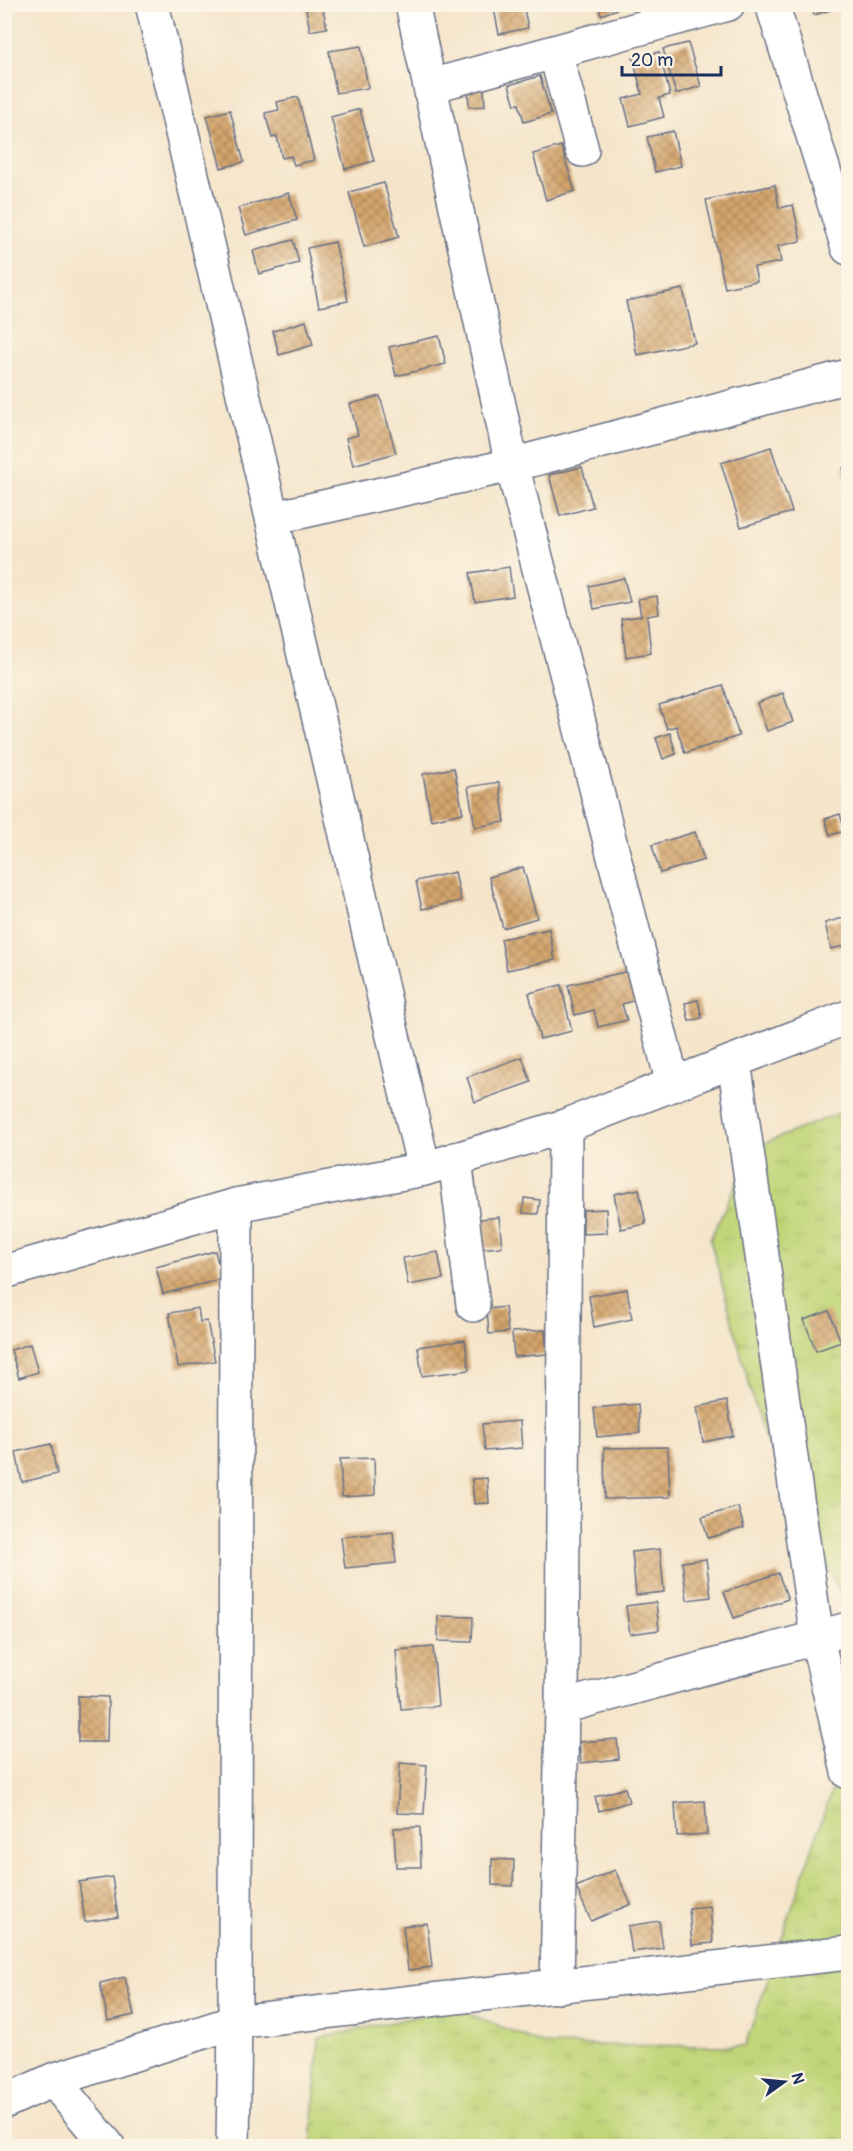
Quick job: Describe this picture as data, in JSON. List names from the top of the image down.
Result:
{
  "scale_bar": "20 m",
  "north": "right"
}
